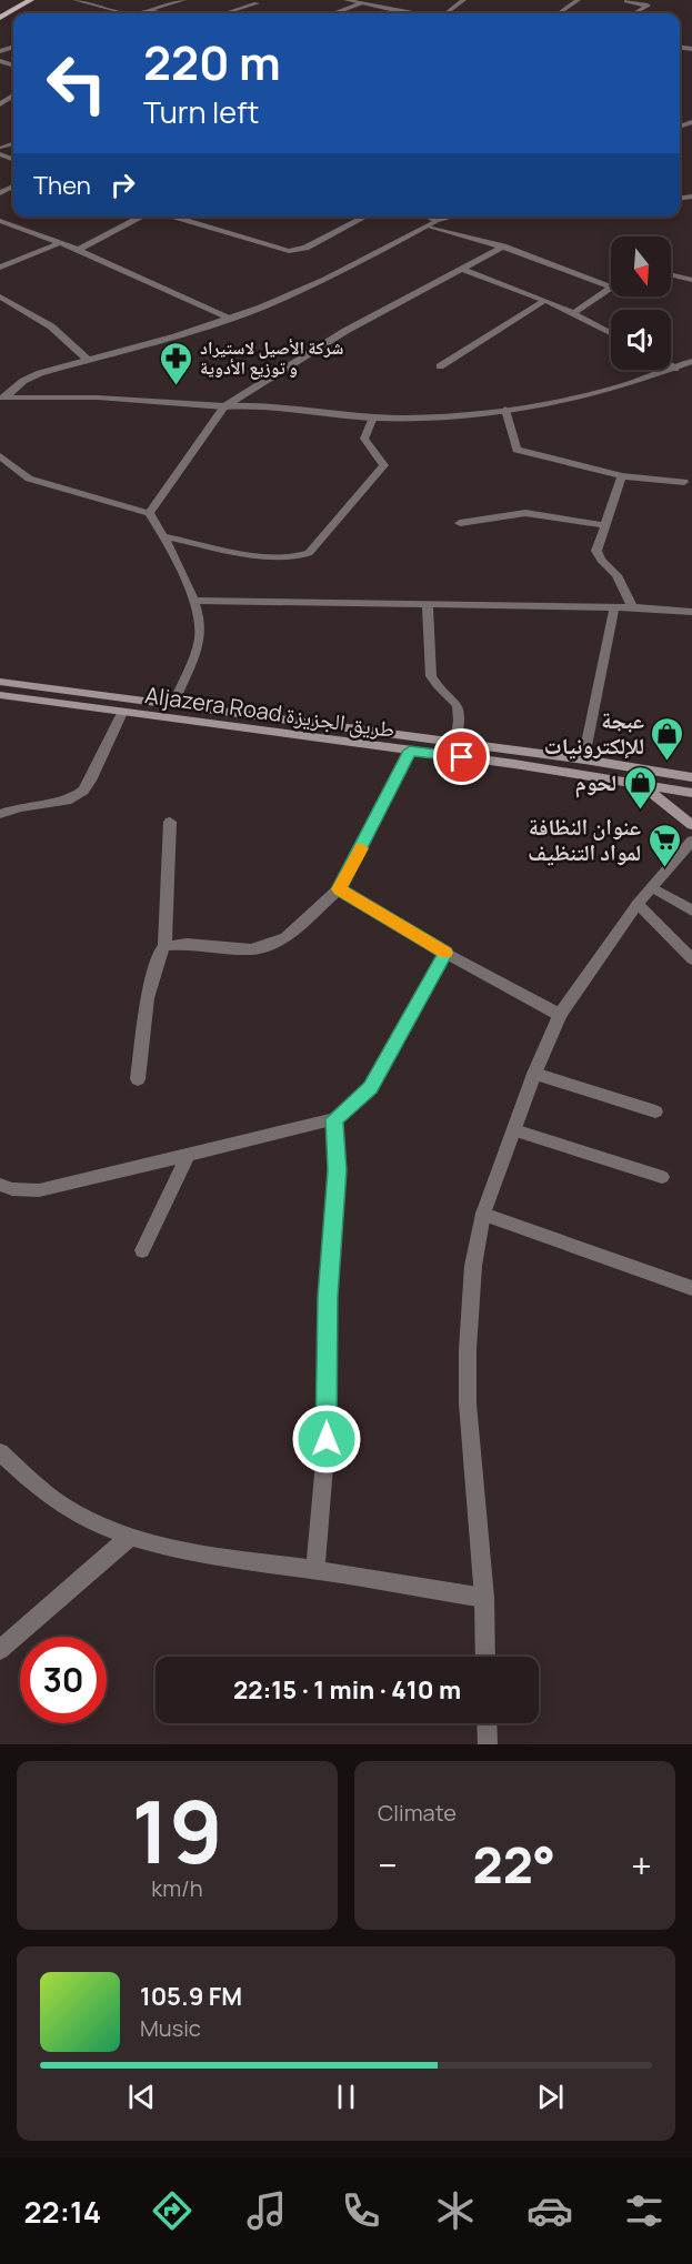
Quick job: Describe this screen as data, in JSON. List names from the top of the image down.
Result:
{
  "streets": {
    "main road": ["Aljazera Road طريق الجزيزة"]
  },
  "places": {
    "pharmacy": ["شركة الأصيل لاستيراد و توزيع الأدوية"],
    "shop": ["عبجة للإلكترونيات", "لحوم"],
    "supermarket": ["عنوان النظافة لمواد التنظيف"]
  },
  "north": "bottom",
  "page": {
    "turn": ["220 m", "Turn left"],
    "then": "Then",
    "limit": "30",
    "trip": "22:15 · 1 min · 410 m",
    "tile": [
      ["19", "km/h"],
      "Climate"
    ],
    "heat": ["−", "22°", "+"],
    "song": ["105.9 FM", "Music"],
    "tabs": "22:14"
  }
}
